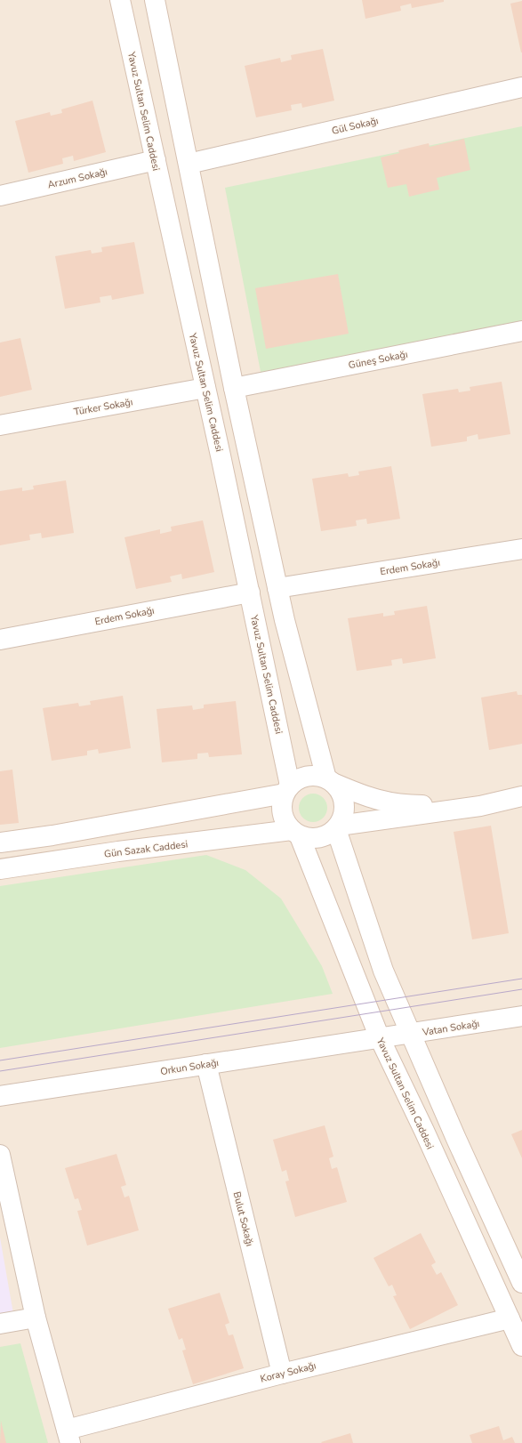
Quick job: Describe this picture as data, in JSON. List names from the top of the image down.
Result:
{
  "streets": {
    "street": [
      "Yavuz Sultan Selim Caddesi",
      "Gül Sokağı",
      "Arzum Sokağı",
      "Güneş Sokağı",
      "Türker Sokağı",
      "Erdem Sokağı",
      "Gün Sazak Caddesi",
      "Vatan Sokağı",
      "Orkun Sokağı",
      "Bulut Sokağı",
      "Koray Sokağı"
    ]
  },
  "crossings": [
    ["Yavuz Sultan Selim Caddesi", "Arzum Sokağı"],
    ["Yavuz Sultan Selim Caddesi", "Türker Sokağı"],
    ["Yavuz Sultan Selim Caddesi", "Erdem Sokağı"],
    ["Yavuz Sultan Selim Caddesi", "Gün Sazak Caddesi"],
    ["Yavuz Sultan Selim Caddesi", "Vatan Sokağı"],
    ["Yavuz Sultan Selim Caddesi", "Orkun Sokağı"],
    ["Yavuz Sultan Selim Caddesi", "Koray Sokağı"],
    ["Vatan Sokağı", "Orkun Sokağı"],
    ["Orkun Sokağı", "Bulut Sokağı"],
    ["Bulut Sokağı", "Koray Sokağı"]
  ]
}
